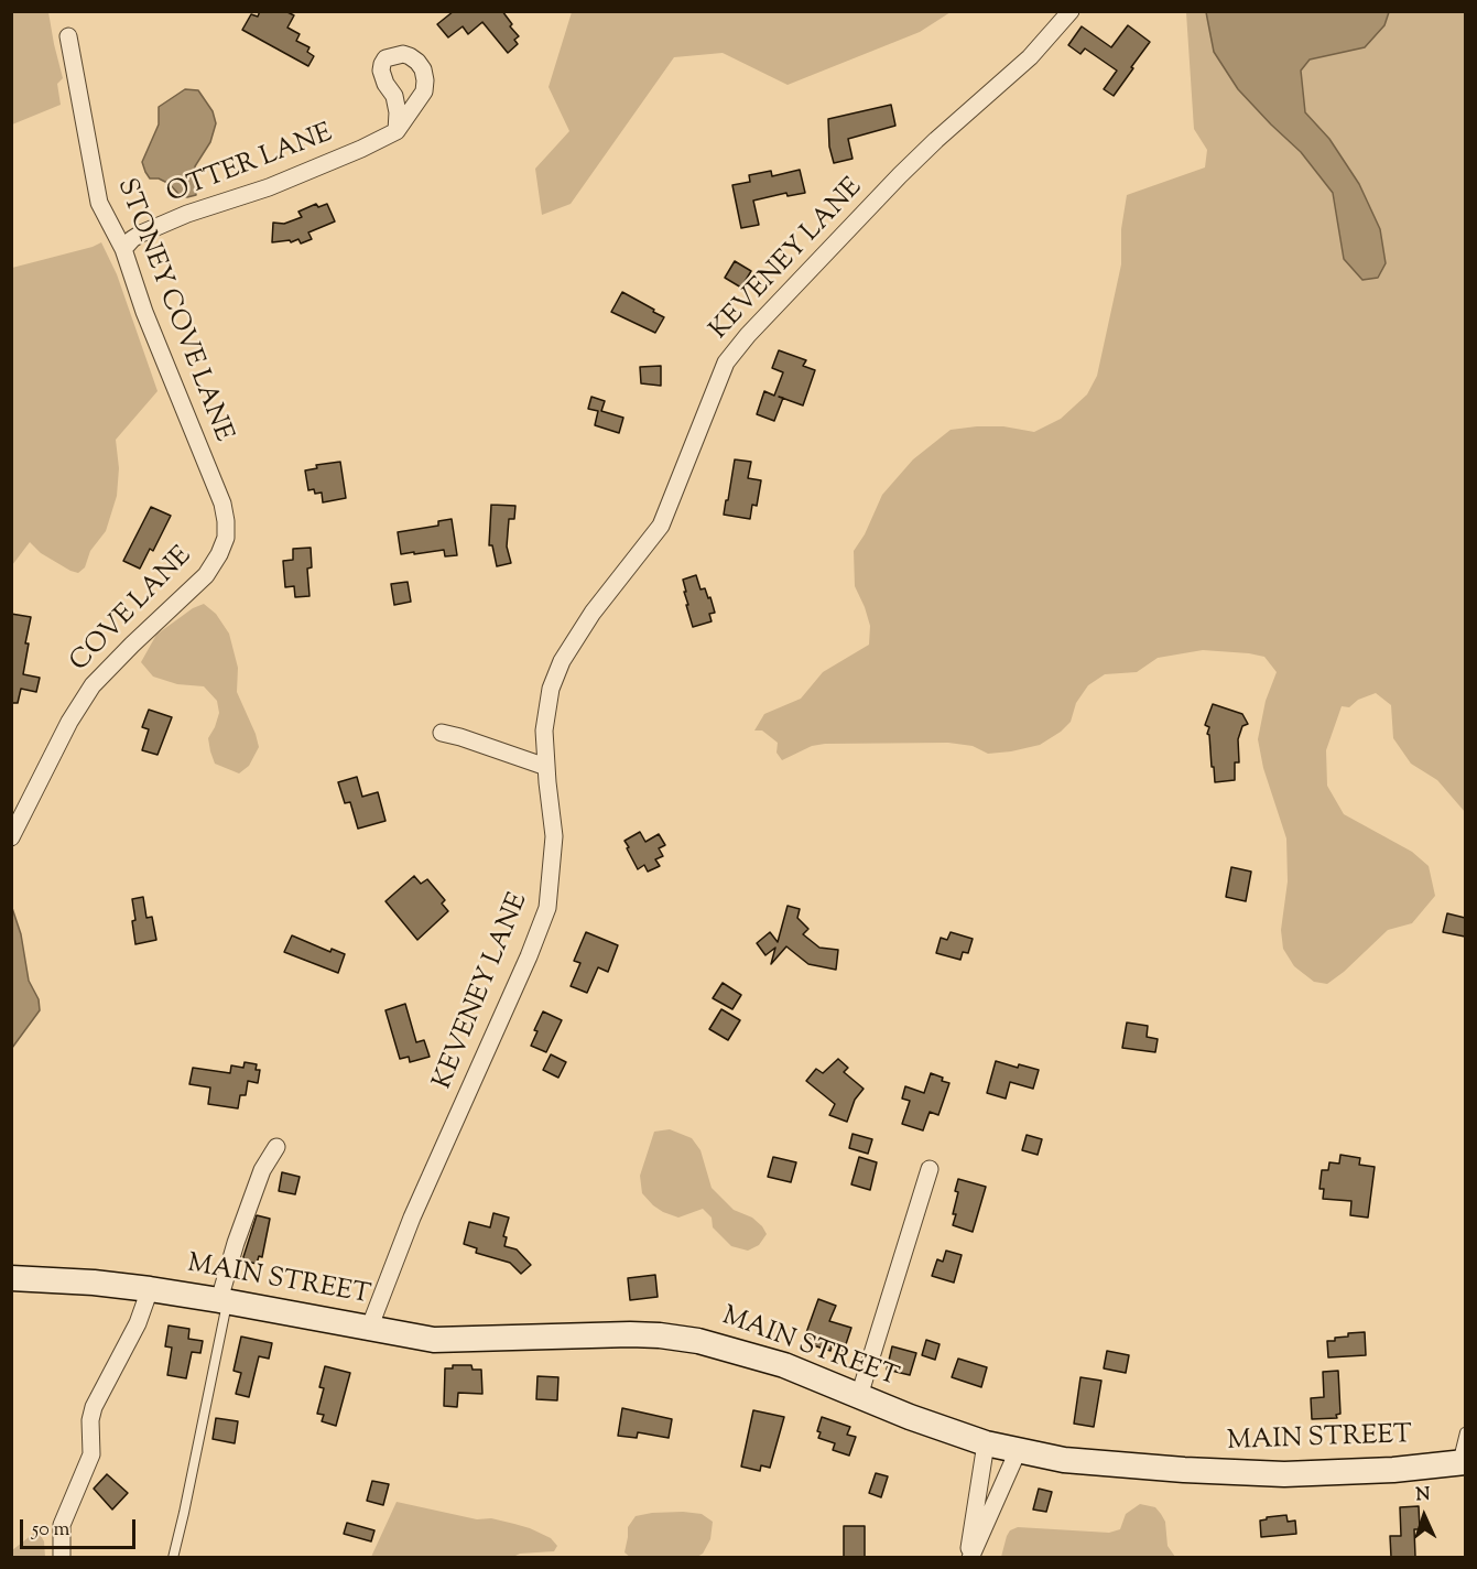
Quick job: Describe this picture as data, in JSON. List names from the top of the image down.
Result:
{
  "streets": {
    "main road": ["MAIN STREET"],
    "street": [
      "OTTER LANE",
      "KEVENEY LANE",
      "STONEY COVE LANE",
      "COVE LANE"
    ]
  },
  "crossings": [
    ["OTTER LANE", "STONEY COVE LANE"],
    ["KEVENEY LANE", "MAIN STREET"],
    ["STONEY COVE LANE", "COVE LANE"]
  ],
  "scale_bar": "50 m",
  "north": "top"
}
